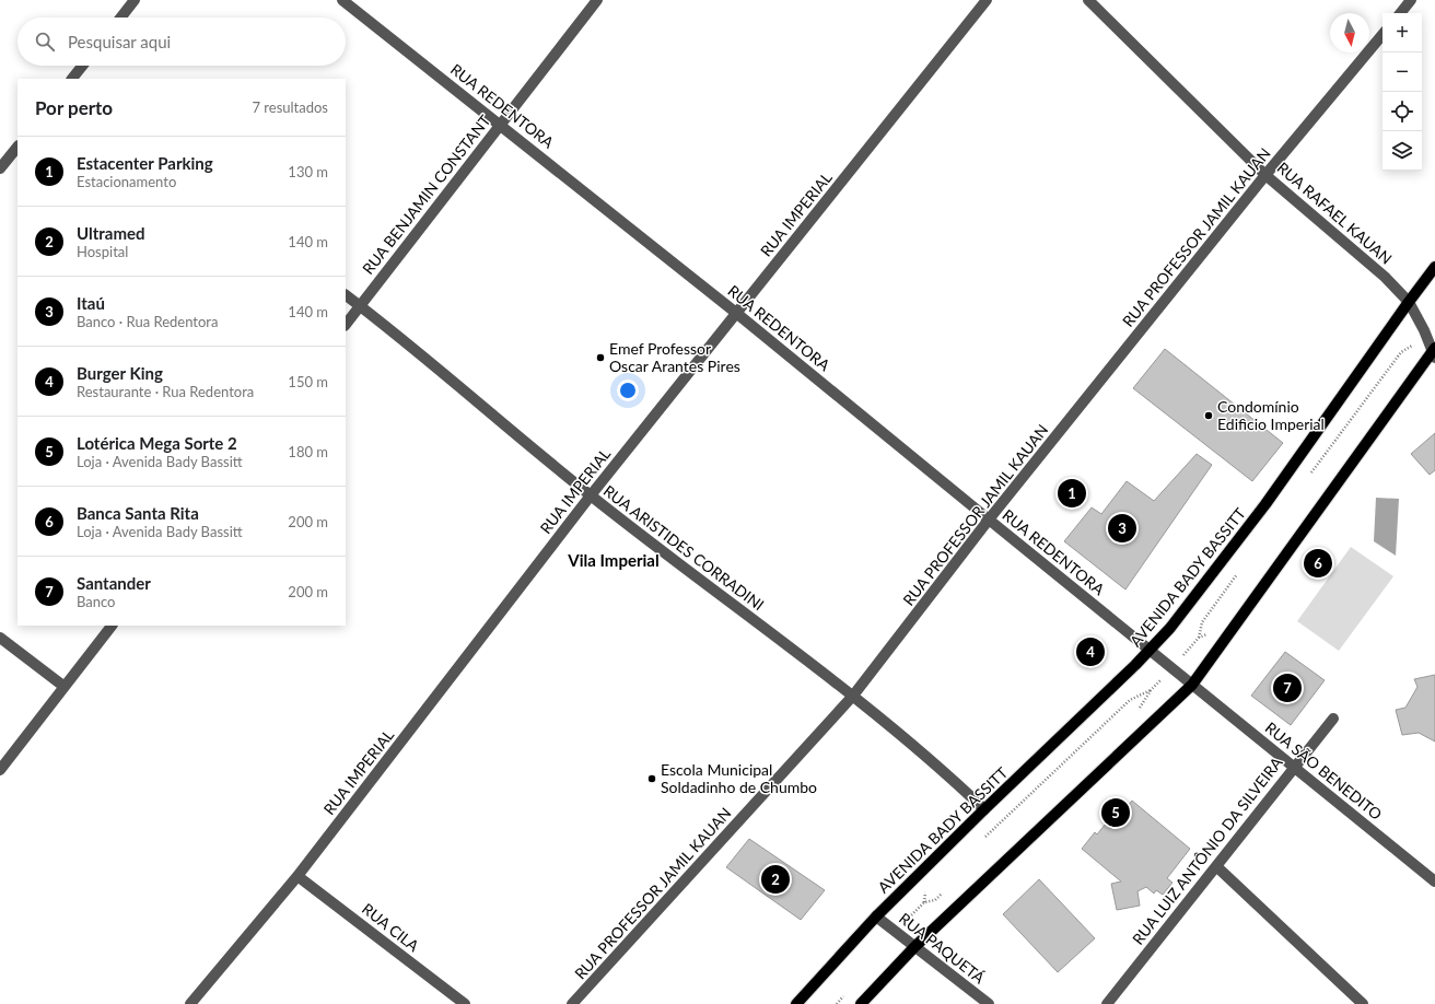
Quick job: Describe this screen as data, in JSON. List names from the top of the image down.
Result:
{
  "streets": {
    "main road": ["AVENIDA BADY BASSITT"],
    "street": [
      "RUA REDENTORA",
      "RUA BENJAMIN CONSTANT",
      "RUA RAFAEL KAUAN",
      "RUA IMPERIAL",
      "RUA PROFESSOR JAMIL KAUAN",
      "RUA ARISTIDES CORRADINI",
      "RUA SÃO BENEDITO",
      "RUA LUIZ ANTÔNIO DA SILVEIRA",
      "RUA CILA",
      "RUA PAQUETÁ"
    ]
  },
  "crossings": [
    ["RUA REDENTORA", "RUA BENJAMIN CONSTANT"],
    ["RUA REDENTORA", "RUA IMPERIAL"],
    ["RUA REDENTORA", "RUA PROFESSOR JAMIL KAUAN"],
    ["RUA REDENTORA", "AVENIDA BADY BASSITT"],
    ["RUA REDENTORA", "RUA SÃO BENEDITO"],
    ["RUA BENJAMIN CONSTANT", "RUA ARISTIDES CORRADINI"],
    ["RUA RAFAEL KAUAN", "RUA PROFESSOR JAMIL KAUAN"],
    ["RUA RAFAEL KAUAN", "AVENIDA BADY BASSITT"],
    ["RUA IMPERIAL", "RUA ARISTIDES CORRADINI"],
    ["RUA IMPERIAL", "RUA CILA"],
    ["RUA PROFESSOR JAMIL KAUAN", "RUA ARISTIDES CORRADINI"],
    ["RUA ARISTIDES CORRADINI", "AVENIDA BADY BASSITT"],
    ["AVENIDA BADY BASSITT", "RUA PAQUETÁ"],
    ["RUA SÃO BENEDITO", "RUA LUIZ ANTÔNIO DA SILVEIRA"]
  ],
  "districts": ["Vila Imperial"],
  "places": ["Emef Professor Oscar Arantes Pires", "Condomínio Edifìcio Imperial", "Escola Municipal Soldadinho de Chumbo"],
  "north": "bottom",
  "page": {
    "map_buttons": ["+", "−"],
    "search": "Pesquisar aqui",
    "heading": ["Por perto", "7 resultados"],
    "list": [
      {
        "mark": "1",
        "name": "Estacenter Parking",
        "note": "Estacionamento",
        "value": "130 m"
      },
      {
        "mark": "2",
        "name": "Ultramed",
        "note": "Hospital",
        "value": "140 m"
      },
      {
        "mark": "3",
        "name": "Itaú",
        "note": "Banco · Rua Redentora",
        "value": "140 m"
      },
      {
        "mark": "4",
        "name": "Burger King",
        "note": "Restaurante · Rua Redentora",
        "value": "150 m"
      },
      {
        "mark": "5",
        "name": "Lotérica Mega Sorte 2",
        "note": "Loja · Avenida Bady Bassitt",
        "value": "180 m"
      },
      {
        "mark": "6",
        "name": "Banca Santa Rita",
        "note": "Loja · Avenida Bady Bassitt",
        "value": "200 m"
      },
      {
        "mark": "7",
        "name": "Santander",
        "note": "Banco",
        "value": "200 m"
      }
    ],
    "pins": [
      "1",
      "3",
      "6",
      "4",
      "7",
      "5",
      "2"
    ]
  }
}
